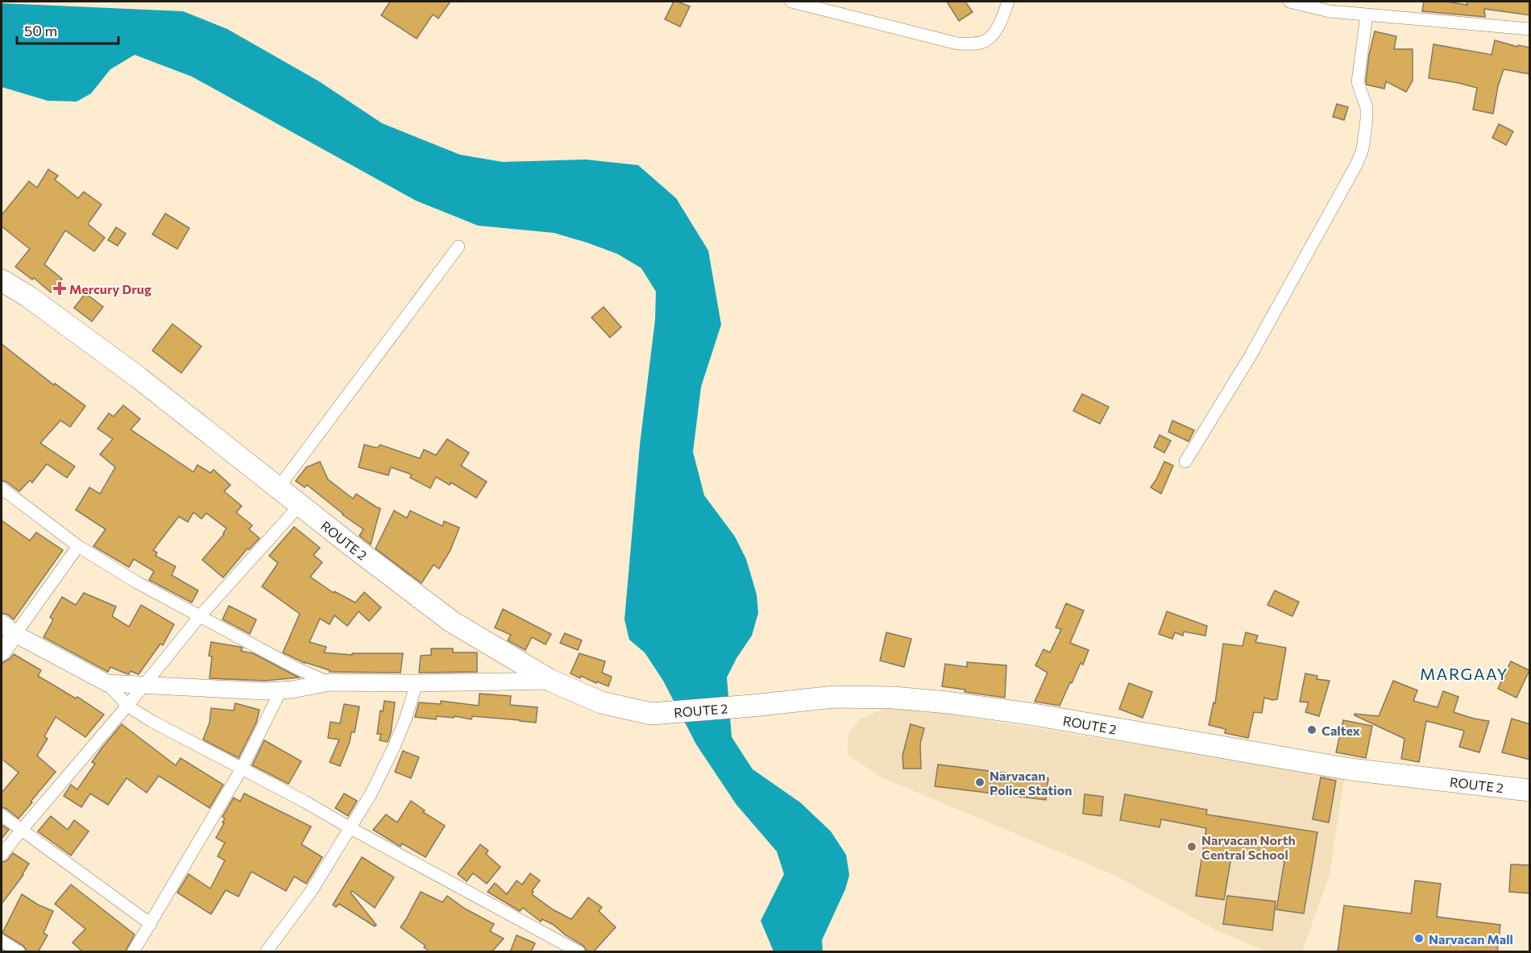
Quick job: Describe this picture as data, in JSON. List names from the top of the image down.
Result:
{
  "streets": {
    "highway": ["ROUTE 2"]
  },
  "districts": ["MARGAAY"],
  "places": {
    "health": ["Mercury Drug"],
    "other": [
      "Caltex",
      "Narvacan Police Station",
      "Narvacan North Central School",
      "Narvacan Mall"
    ]
  },
  "scale_bar": "50 m"
}
